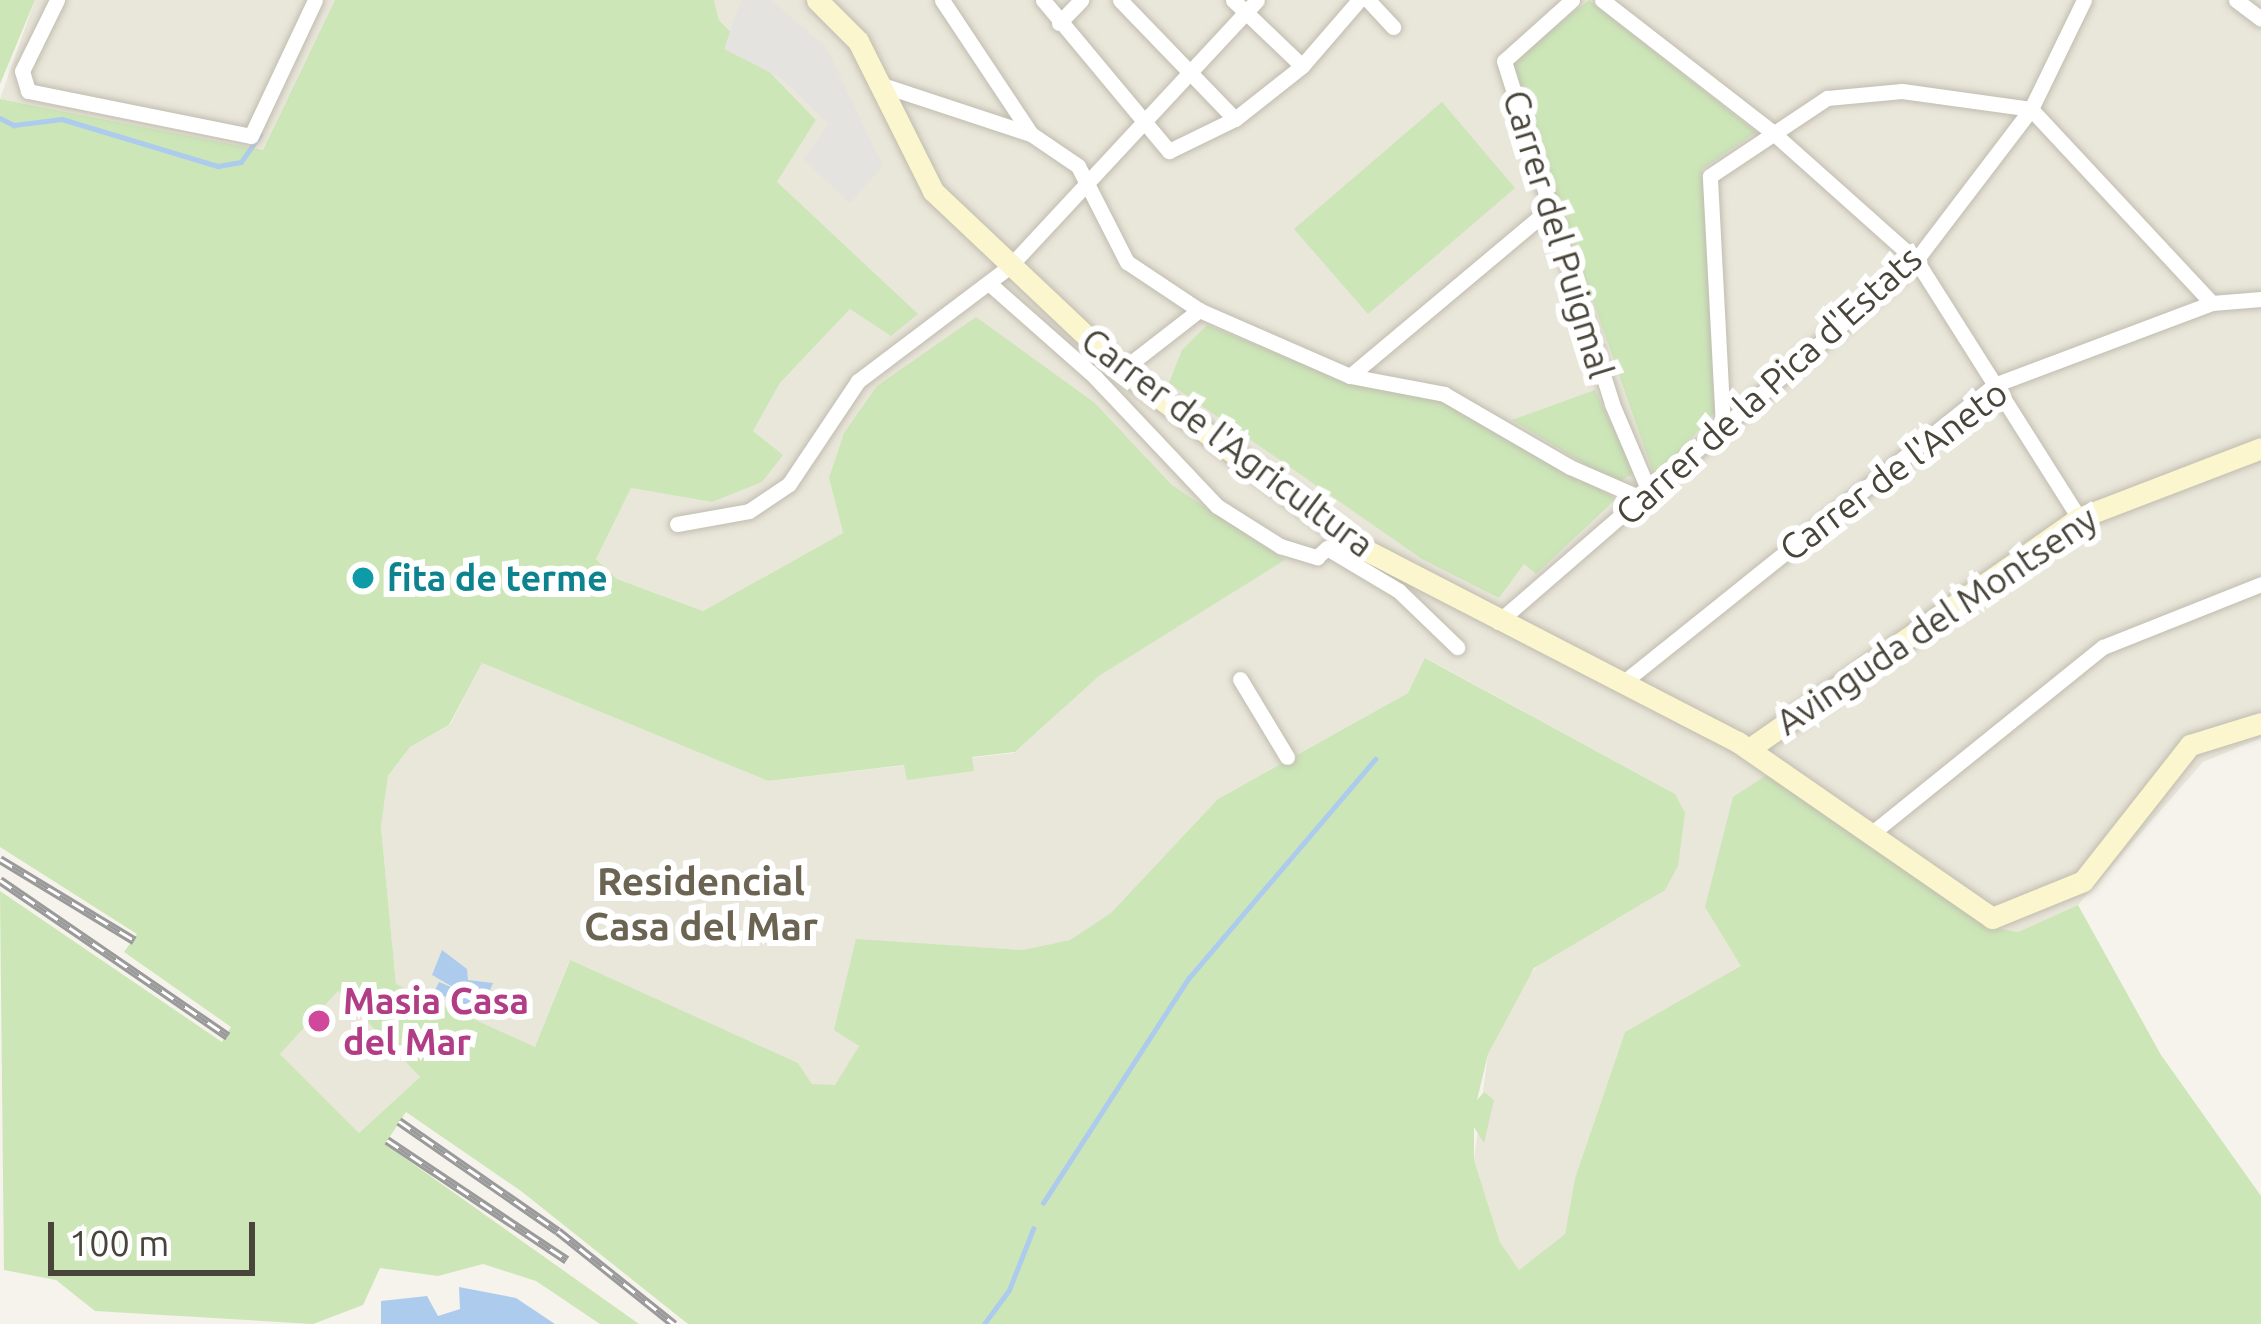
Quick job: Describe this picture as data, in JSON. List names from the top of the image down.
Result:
{
  "streets": {
    "street": [
      "Carrer del Puigmal",
      "Carrer de la Pica d'Estats",
      "Carrer de l'Agricultura",
      "Carrer de l'Aneto",
      "Avinguda del Montseny"
    ]
  },
  "crossings": [
    ["Carrer del Puigmal", "Carrer de la Pica d'Estats"],
    ["Carrer de la Pica d'Estats", "Carrer de l'Agricultura"],
    ["Carrer de l'Agricultura", "Carrer de l'Aneto"],
    ["Carrer de l'Agricultura", "Avinguda del Montseny"]
  ],
  "districts": ["Residencial Casa del Mar"],
  "places": ["fita de terme", "Masia Casa del Mar"],
  "scale_bar": "100 m"
}
